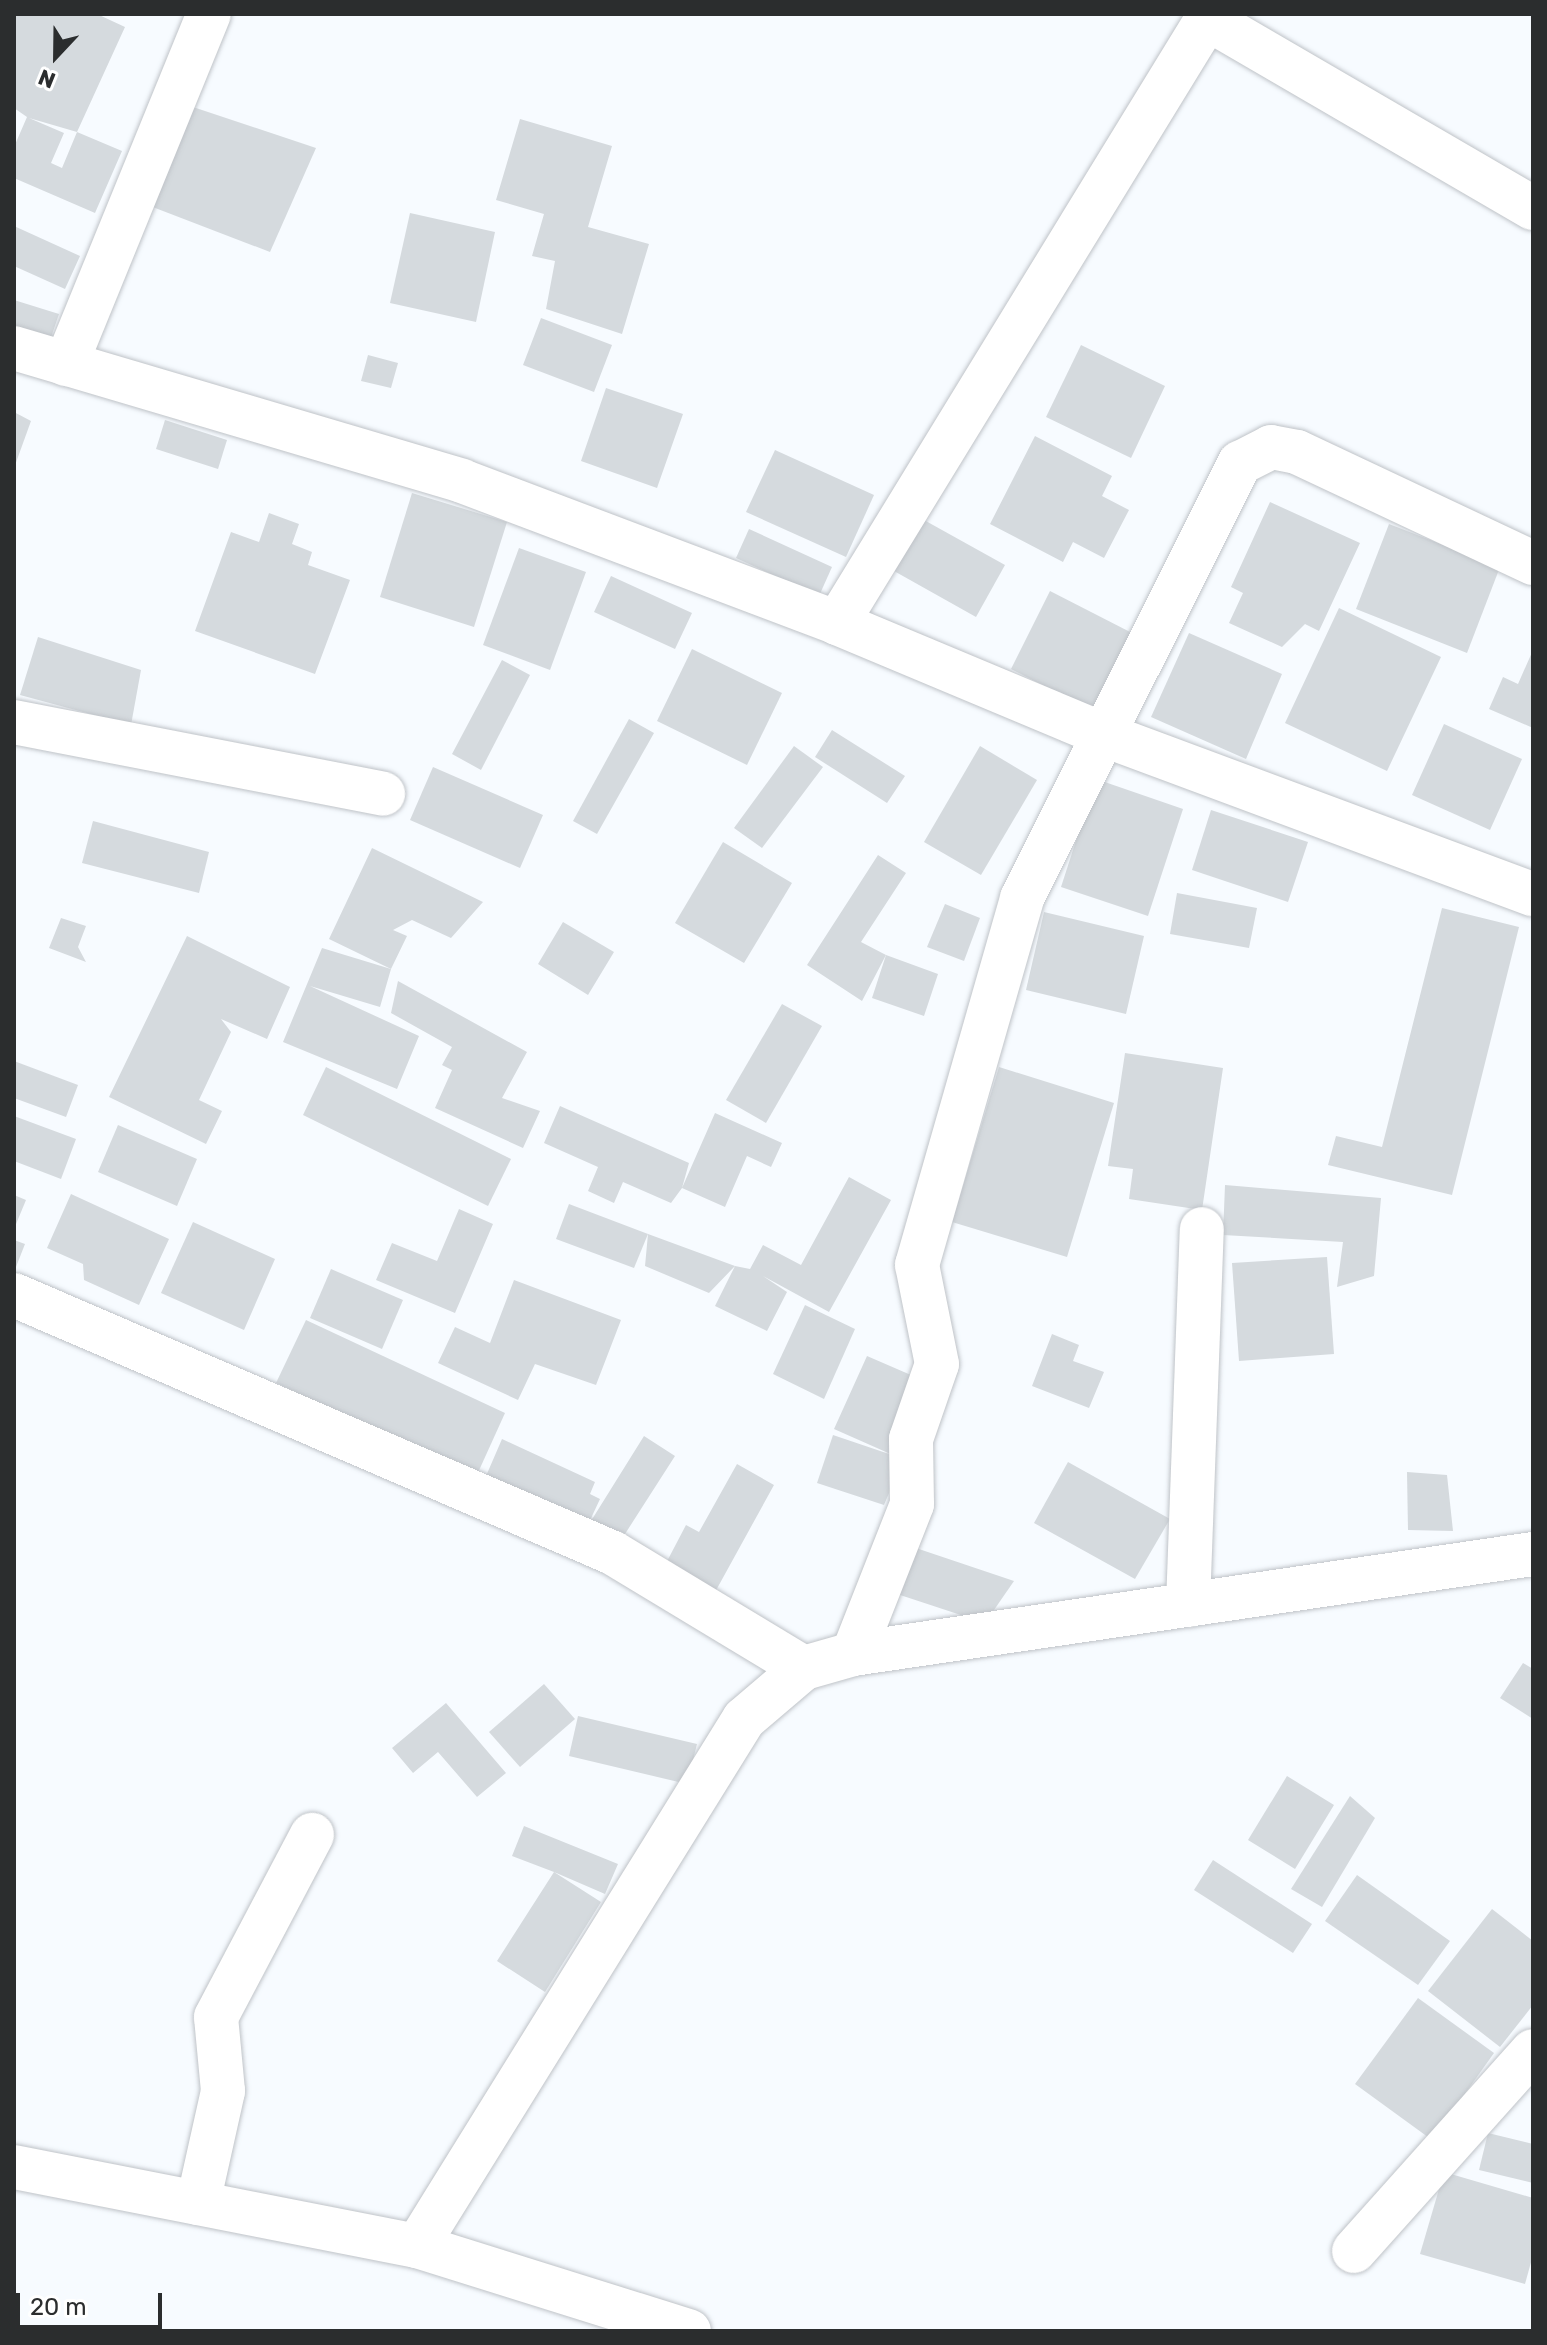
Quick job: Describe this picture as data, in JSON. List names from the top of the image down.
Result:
{
  "scale_bar": "20 m",
  "north": "bottom"
}
